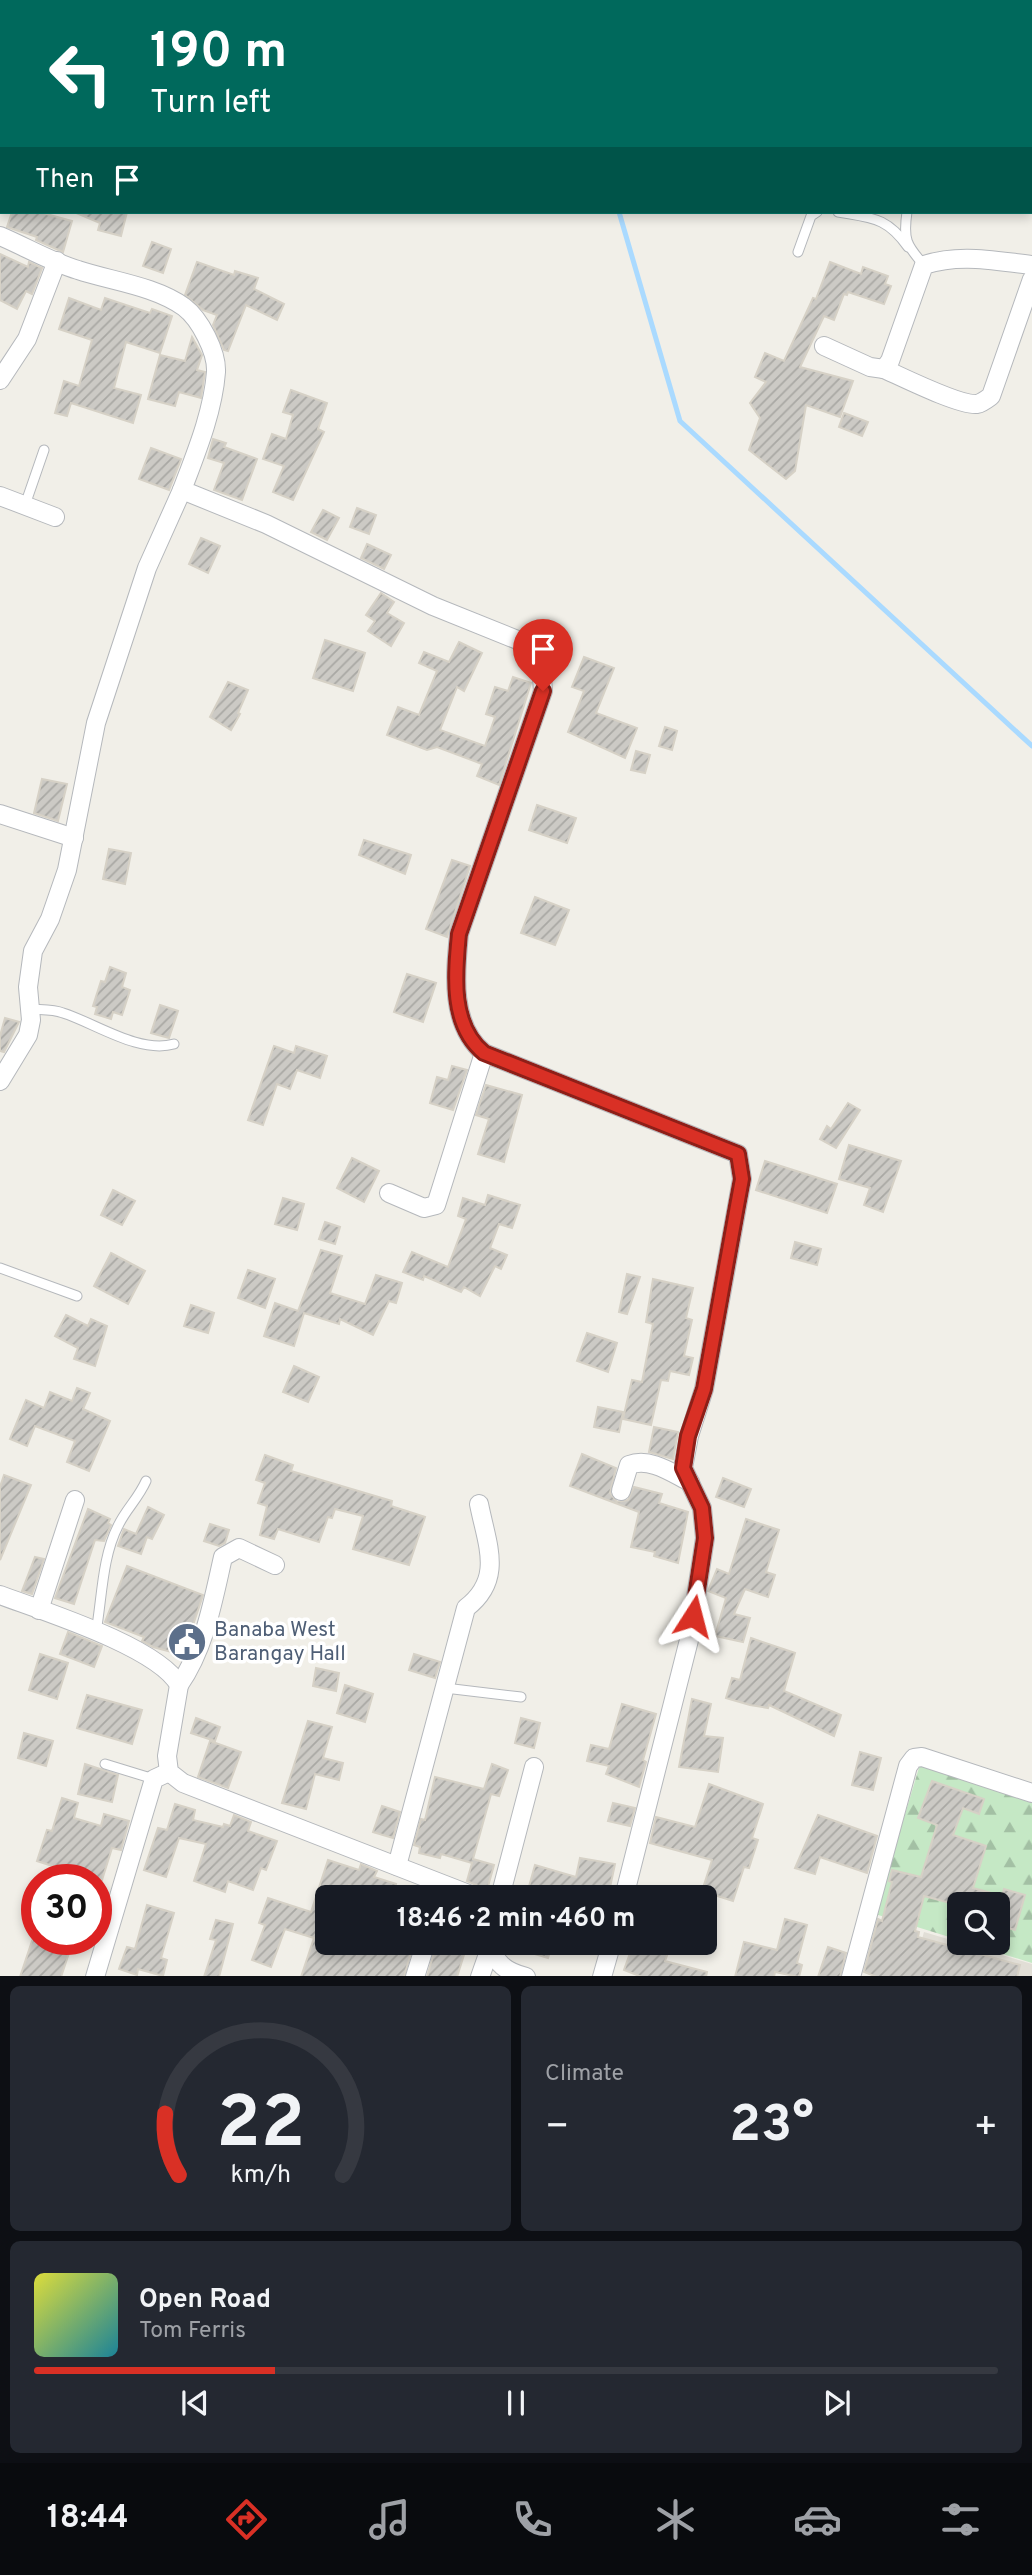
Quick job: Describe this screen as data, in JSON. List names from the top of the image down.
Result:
{
  "places": {
    "public building": ["Banaba West Barangay Hall"]
  },
  "page": {
    "turn": ["190 m", "Turn left"],
    "then": "Then",
    "limit": "30",
    "trip": "18:46 · 2 min · 460 m",
    "tile": "Climate",
    "heat": ["−", "23°", "+"],
    "song": ["Open Road", "Tom Ferris"],
    "tabs": "18:44",
    "gauge": ["22", "km/h"]
  }
}
